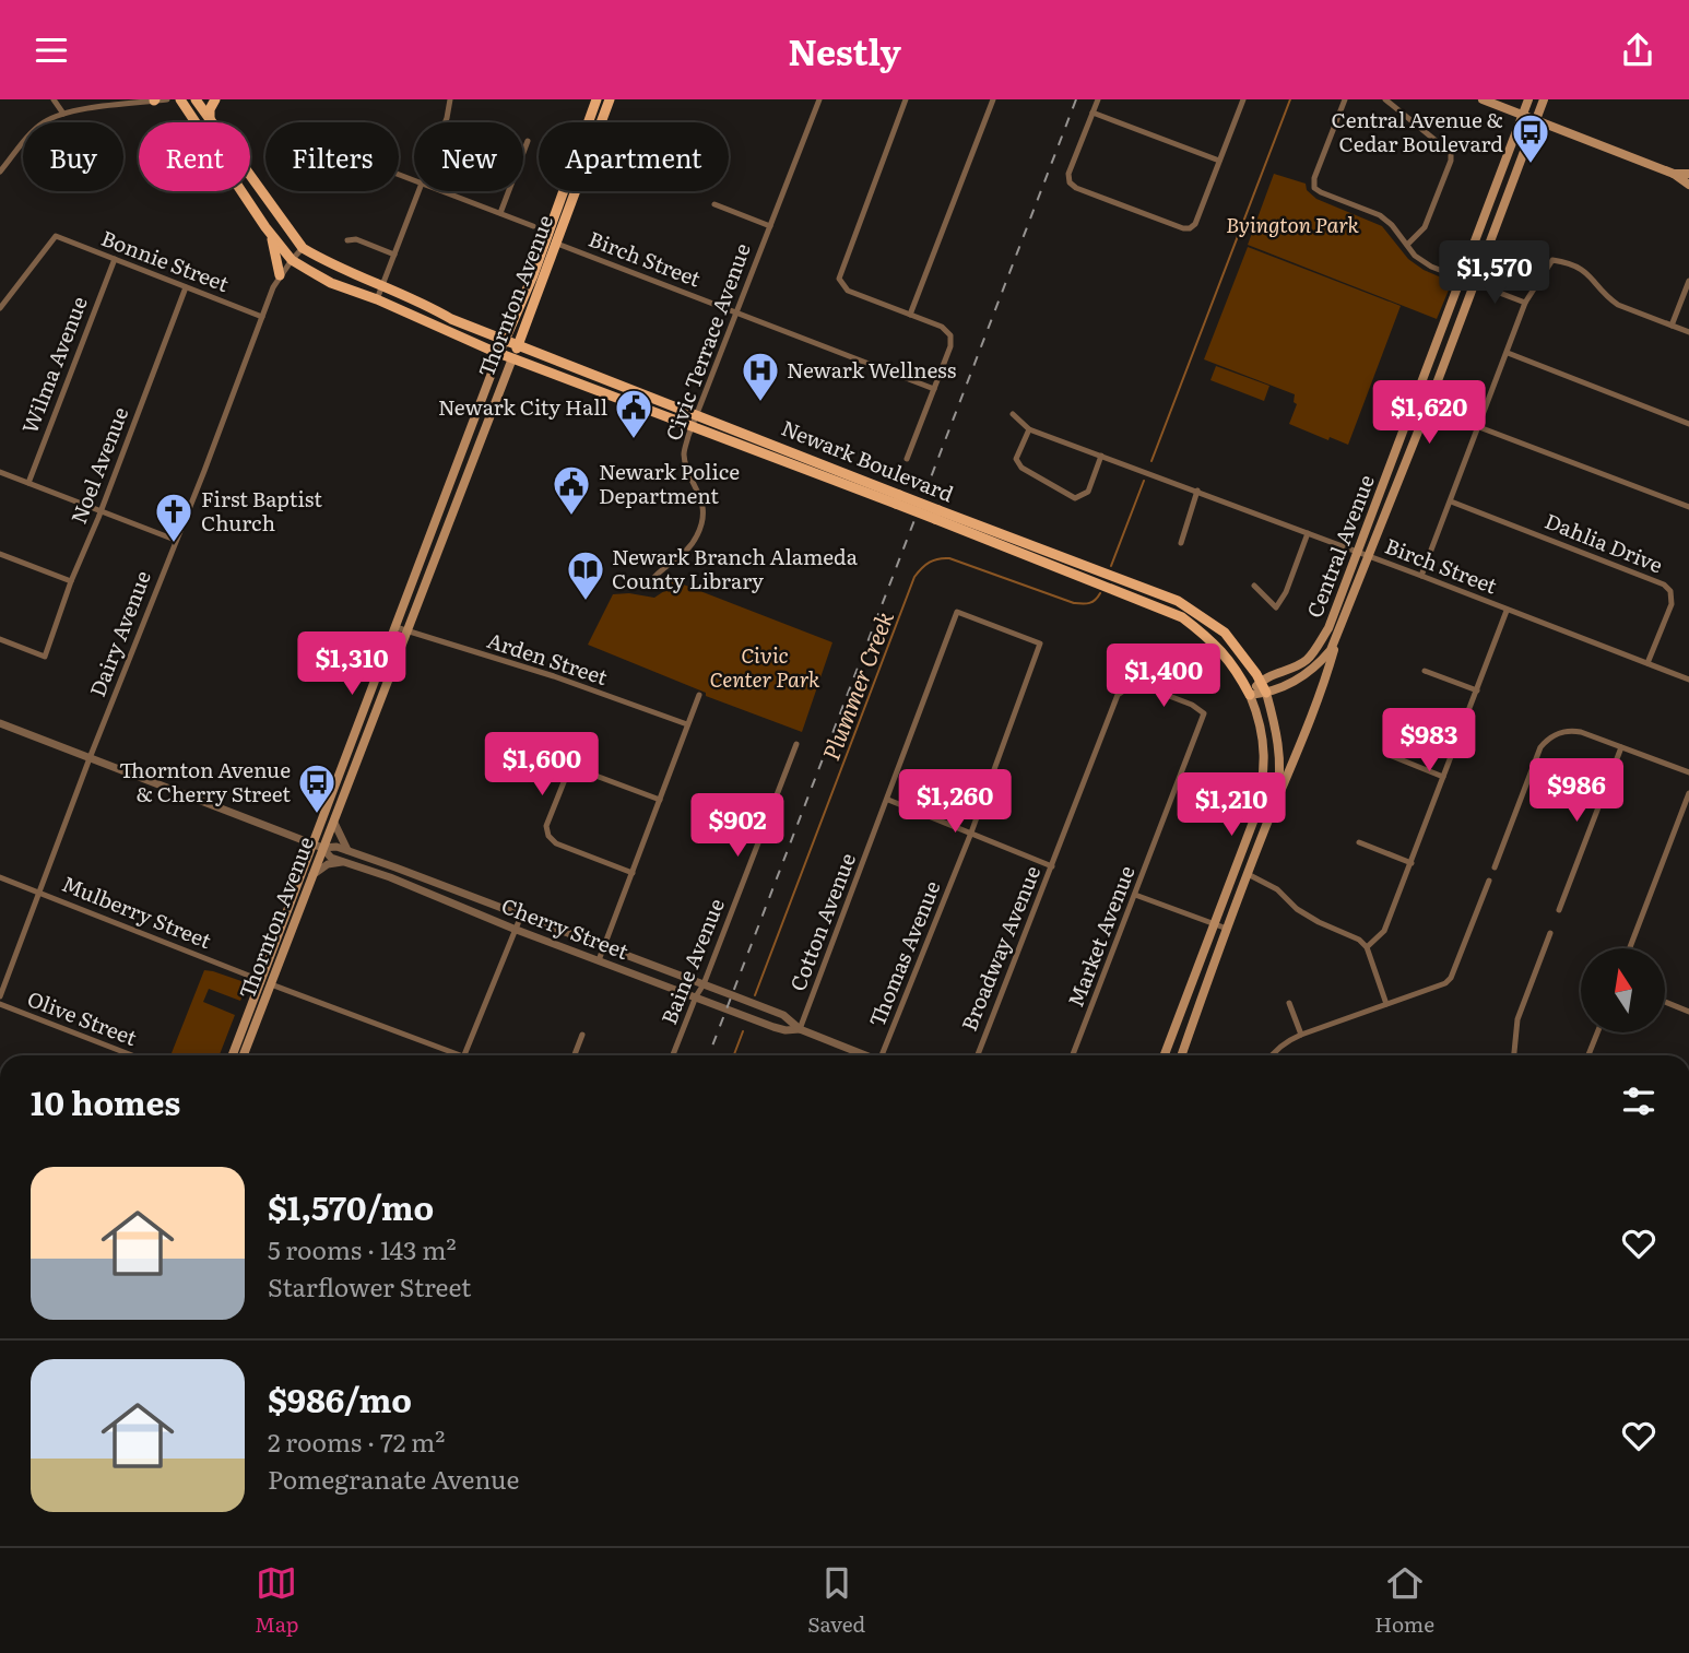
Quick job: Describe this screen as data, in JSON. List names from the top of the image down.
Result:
{
  "streets": {
    "main road": ["Thornton Avenue", "Newark Boulevard", "Central Avenue"],
    "street": [
      "Birch Street",
      "Bonnie Street",
      "Civic Terrace Avenue",
      "Wilma Avenue",
      "Noel Avenue",
      "Dahlia Drive",
      "Dairy Avenue",
      "Arden Street",
      "Mulberry Street",
      "Cotton Avenue",
      "Cherry Street",
      "Market Avenue",
      "Broadway Avenue",
      "Thomas Avenue",
      "Baine Avenue",
      "Olive Street"
    ]
  },
  "crossings": [
    ["Birch Street", "Thornton Avenue"],
    ["Birch Street", "Civic Terrace Avenue"],
    ["Birch Street", "Dahlia Drive"],
    ["Birch Street", "Central Avenue"],
    ["Bonnie Street", "Wilma Avenue"],
    ["Bonnie Street", "Noel Avenue"],
    ["Bonnie Street", "Dairy Avenue"],
    ["Thornton Avenue", "Newark Boulevard"],
    ["Thornton Avenue", "Arden Street"],
    ["Thornton Avenue", "Mulberry Street"],
    ["Thornton Avenue", "Cherry Street"],
    ["Civic Terrace Avenue", "Newark Boulevard"],
    ["Newark Boulevard", "Central Avenue"],
    ["Newark Boulevard", "Dairy Avenue"],
    ["Dairy Avenue", "Mulberry Street"],
    ["Dairy Avenue", "Cherry Street"],
    ["Cotton Avenue", "Cherry Street"],
    ["Cotton Avenue", "Thomas Avenue"],
    ["Cherry Street", "Baine Avenue"],
    ["Market Avenue", "Broadway Avenue"]
  ],
  "water": ["Plummer Creek"],
  "parks": ["Byington Park", "Civic Center Park"],
  "places": {
    "bus stop": ["Central Avenue & Cedar Boulevard", "Thornton Avenue & Cherry Street"],
    "hospital": ["Newark Wellness"],
    "public building": ["Newark City Hall", "Newark Police Department"],
    "church": ["First Baptist Church"],
    "library": ["Newark Branch Alameda County Library"]
  },
  "north": "top",
  "page": {
    "header": "Nestly",
    "chip": [
      "Buy",
      "Rent",
      "Filters",
      "New",
      "Apartment"
    ],
    "price": [
      "$1,570",
      "$1,620",
      "$1,310",
      "$1,400",
      "$983",
      "$1,600",
      "$986",
      "$1,260",
      "$1,210",
      "$902"
    ],
    "heading": "10 homes",
    "list": [
      {
        "name": "$1,570/mo",
        "note": "5 rooms · 143 m² · Starflower Street"
      },
      {
        "name": "$986/mo",
        "note": "2 rooms · 72 m² · Pomegranate Avenue"
      }
    ],
    "tabs": ["Map", "Saved", "Home"]
  }
}
